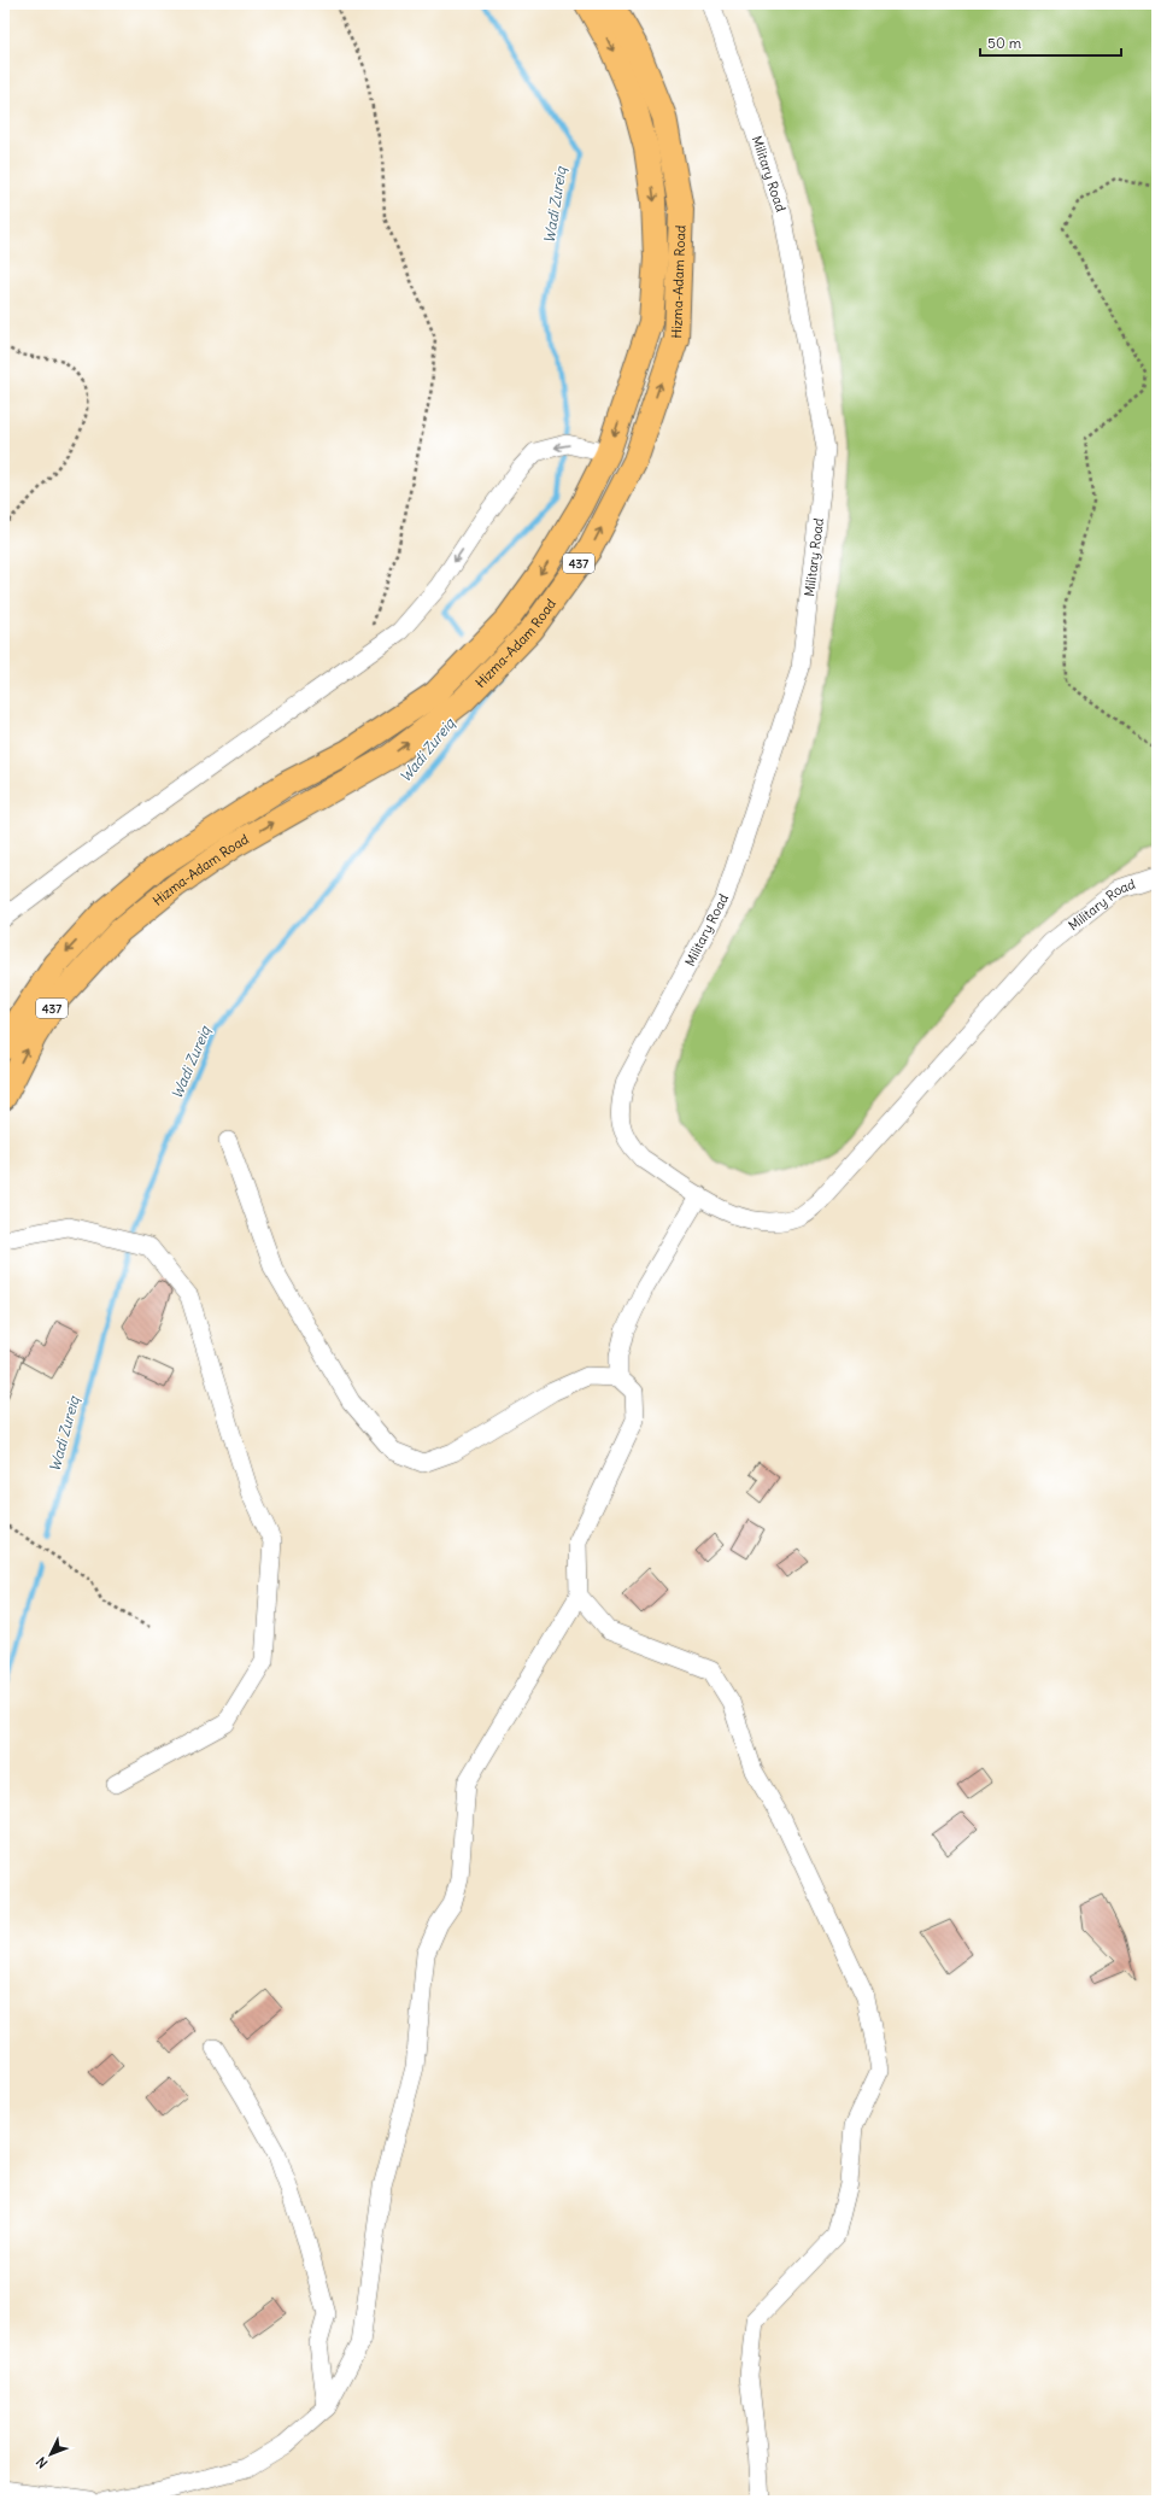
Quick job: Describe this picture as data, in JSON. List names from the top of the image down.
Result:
{
  "streets": {
    "main road": ["Hizma-Adam Road", "437"],
    "street": ["Military Road"]
  },
  "water": ["Wadi Zureiq"],
  "scale_bar": "50 m",
  "north": "bottom left"
}
